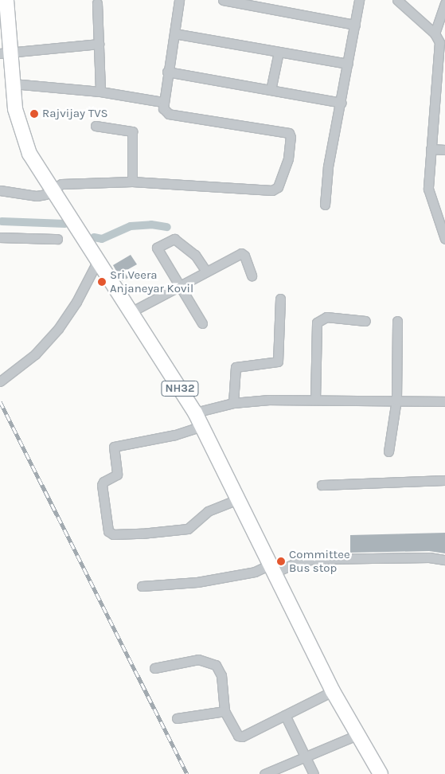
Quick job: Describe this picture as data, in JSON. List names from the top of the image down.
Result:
{
  "streets": {
    "highway": ["NH32"]
  },
  "places": ["Rajvijay TVS", "Sri Veera Anjaneyar Kovil", "Committee Bus stop"]
}
